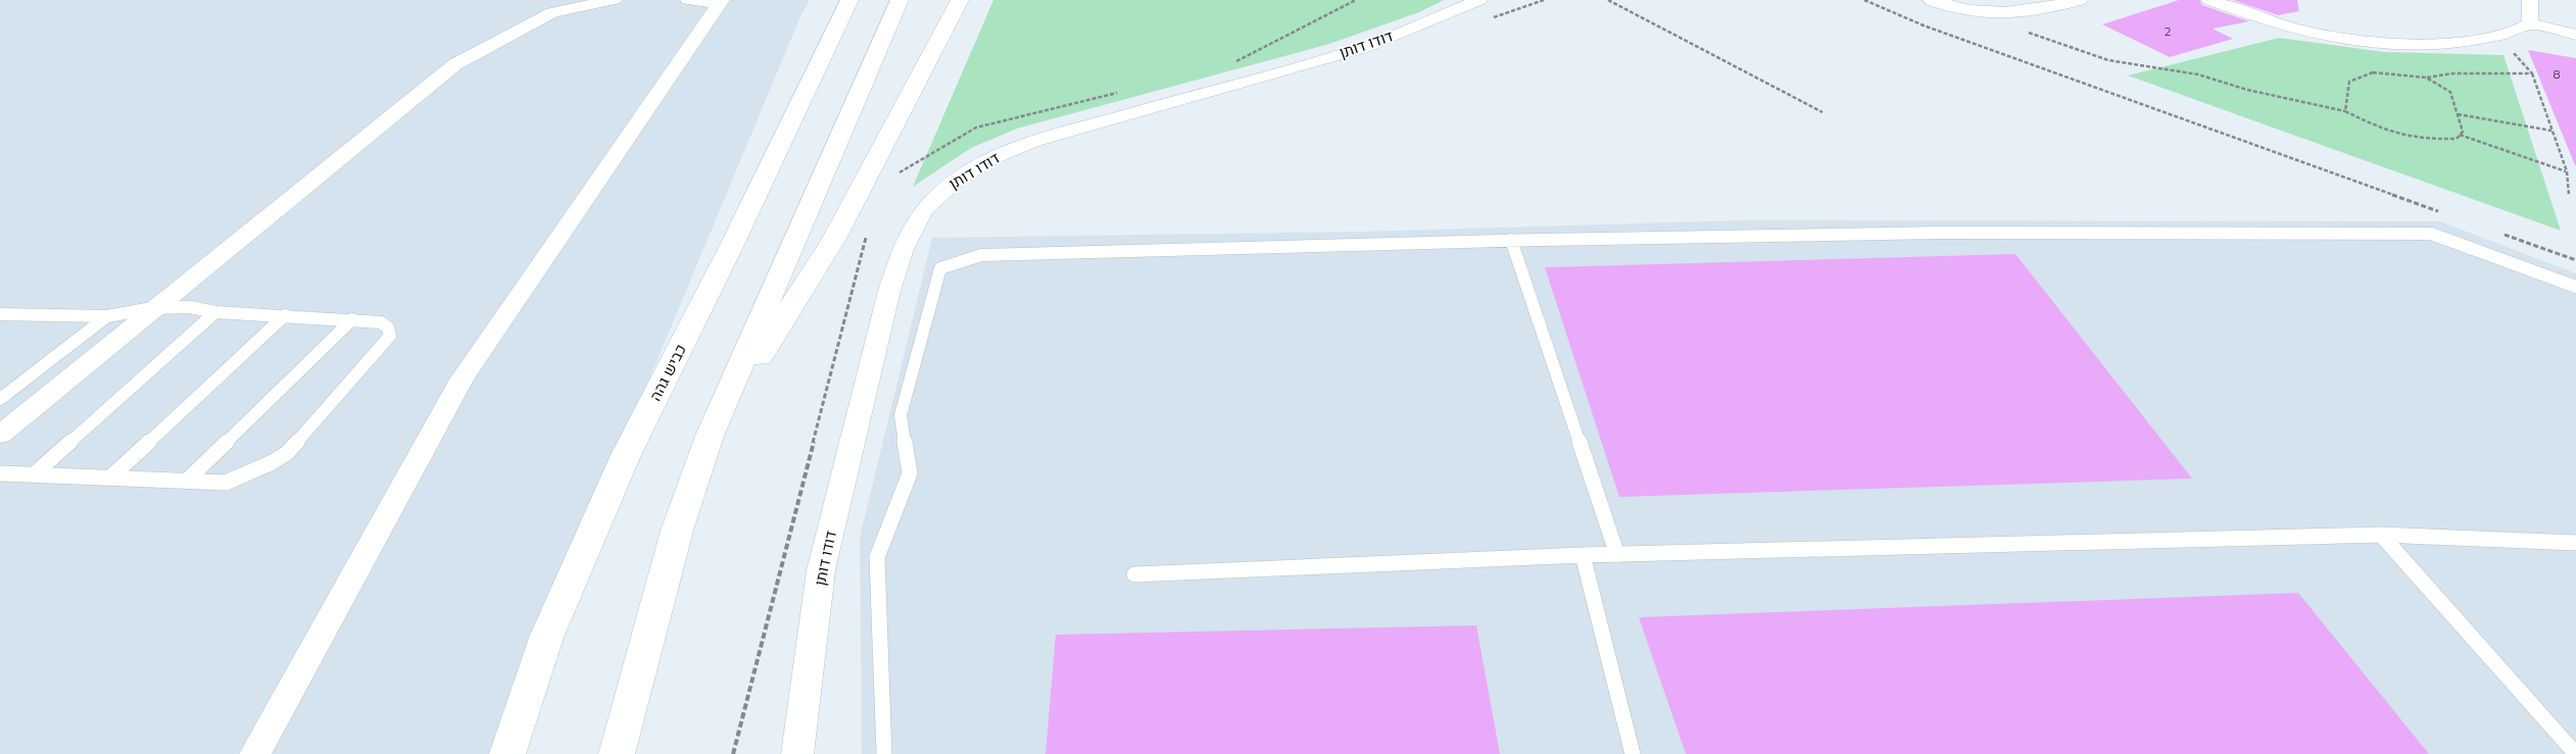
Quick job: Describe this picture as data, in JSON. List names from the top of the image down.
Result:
{
  "streets": {
    "main road": ["כביש גהה"],
    "street": ["דודו דותן"]
  },
  "house_numbers": ["2", "8"]
}
